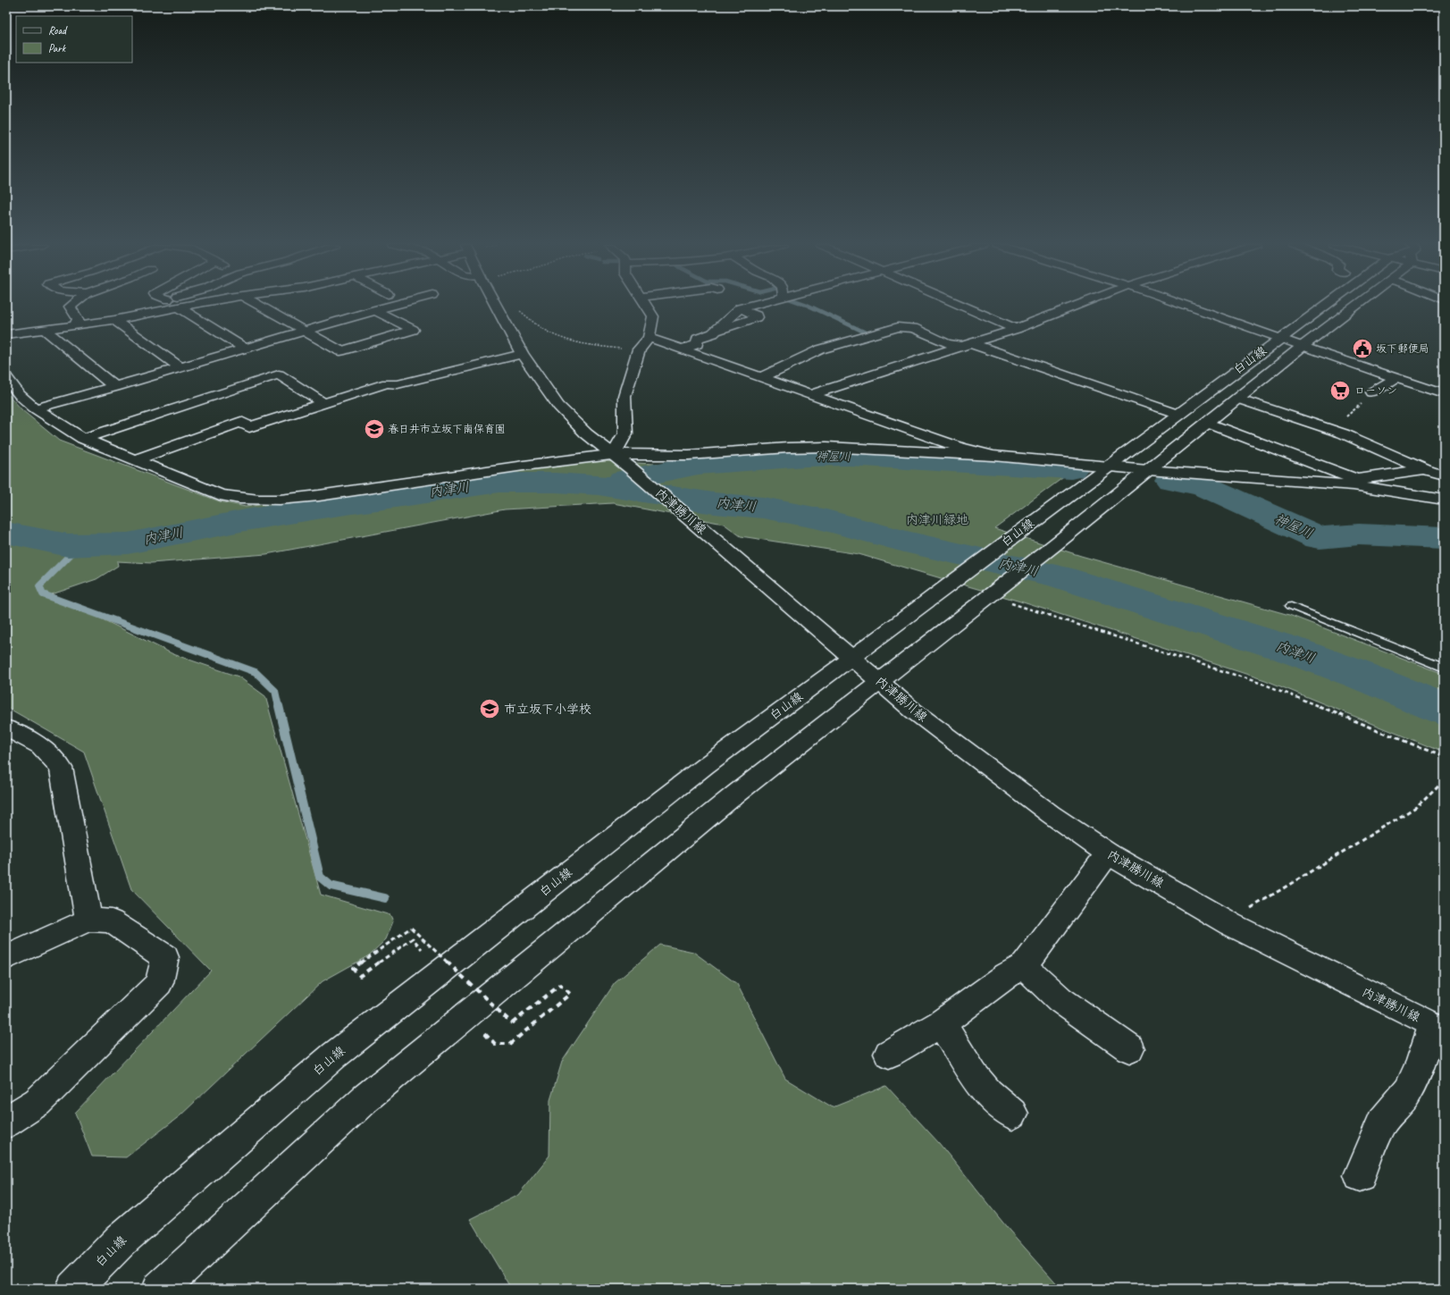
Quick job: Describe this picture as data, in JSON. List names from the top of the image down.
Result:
{
  "streets": {
    "main road": ["白山線", "内津勝川線"]
  },
  "crossings": [
    ["白山線", "内津勝川線"]
  ],
  "water": ["神屋川", "内津川"],
  "parks": ["内津川緑地"],
  "places": {
    "public building": ["坂下郵便局"],
    "supermarket": ["ローソン"],
    "school or university": ["春日井市立坂下南保育園", "市立坂下小学校"]
  },
  "legend": ["Road", "Park"]
}
